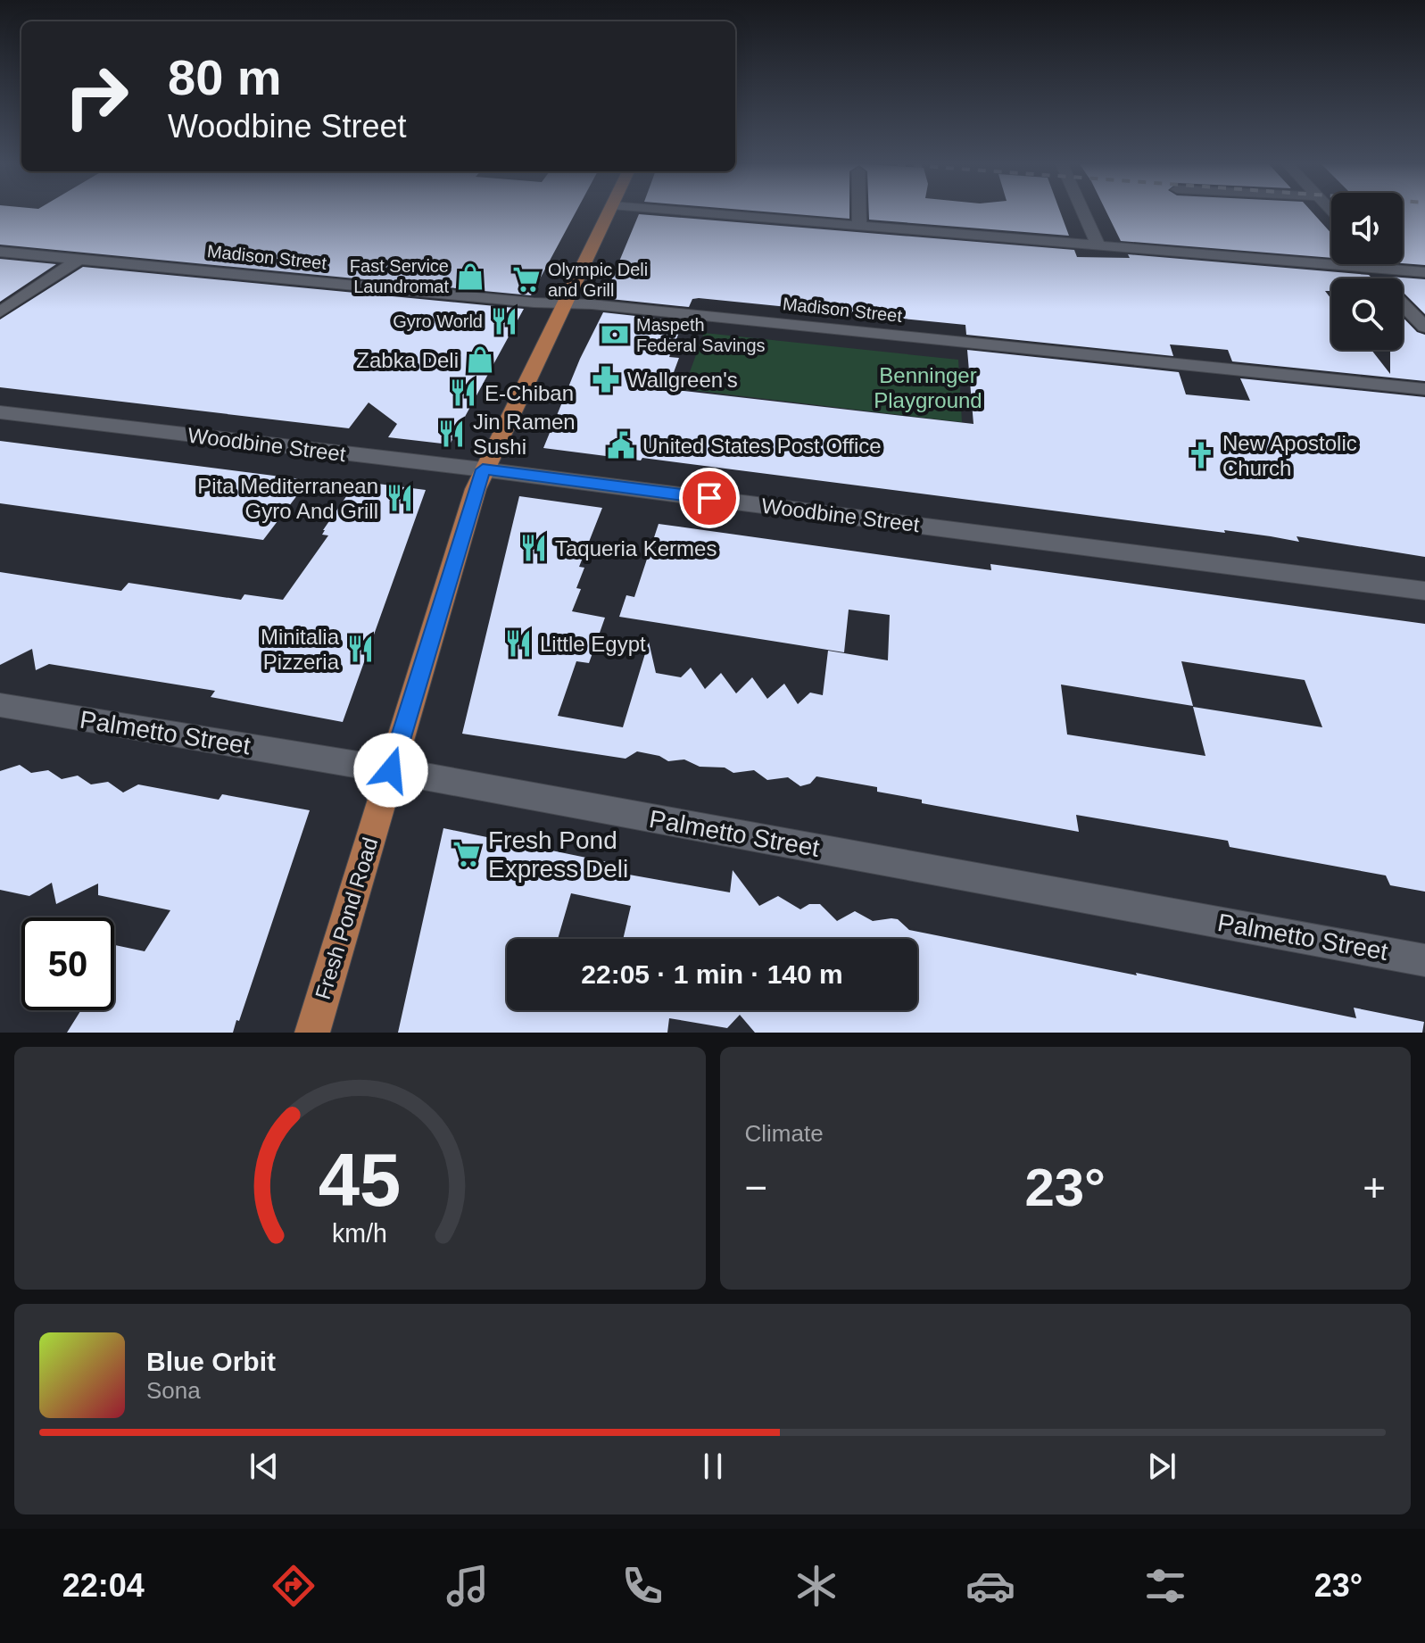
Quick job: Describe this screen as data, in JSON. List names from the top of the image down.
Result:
{
  "streets": {
    "main road": ["Fresh Pond Road"],
    "street": ["Madison Street", "Woodbine Street", "Palmetto Street"]
  },
  "crossings": [
    ["Madison Street", "Fresh Pond Road"],
    ["Woodbine Street", "Fresh Pond Road"],
    ["Palmetto Street", "Fresh Pond Road"]
  ],
  "parks": ["Benninger Playground"],
  "places": {
    "shop": ["Fast Service Laundromat", "Zabka Deli"],
    "supermarket": ["Olympic Deli and Grill", "Fresh Pond Express Deli"],
    "restaurant": [
      "Gyro World",
      "E-Chiban",
      "Jin Ramen Sushi",
      "Pita Mediterranean Gyro And Grill",
      "Taqueria Kermes",
      "Little Egypt",
      "Minitalia Pizzeria"
    ],
    "bank": ["Maspeth Federal Savings"],
    "pharmacy": ["Wallgreen's"],
    "public building": ["United States Post Office"],
    "church": ["New Apostolic Church"]
  },
  "page": {
    "turn": ["80 m", "Woodbine Street"],
    "limit": "50",
    "trip": "22:05 · 1 min · 140 m",
    "tile": "Climate",
    "heat": ["−", "23°", "+"],
    "song": ["Blue Orbit", "Sona"],
    "tabs": ["22:04", "23°"],
    "gauge": ["45", "km/h"]
  }
}
